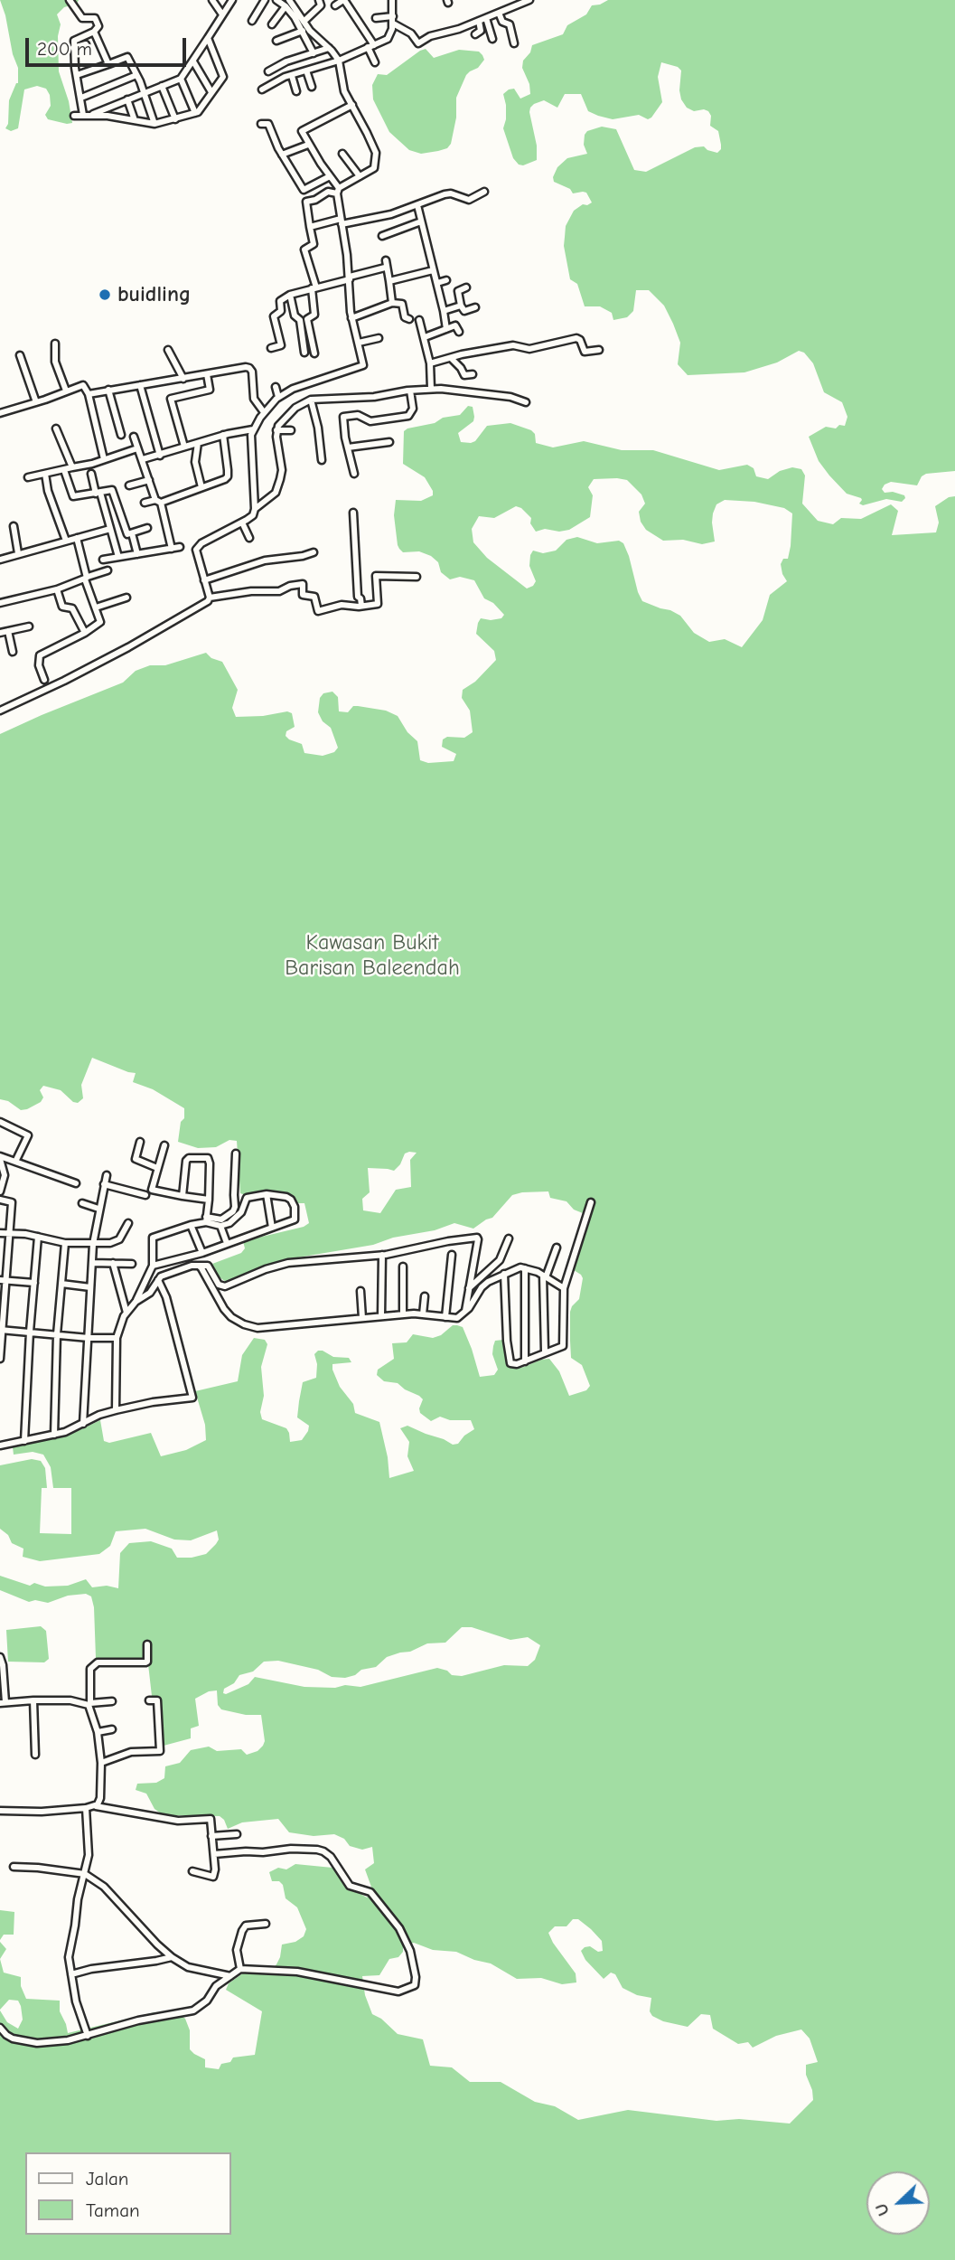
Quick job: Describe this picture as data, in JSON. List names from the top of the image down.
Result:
{
  "parks": ["Kawasan Bukit Barisan Baleendah"],
  "places": ["buidling"],
  "legend": ["Jalan", "Taman"],
  "scale_bar": "200 m",
  "north": "bottom left"
}
